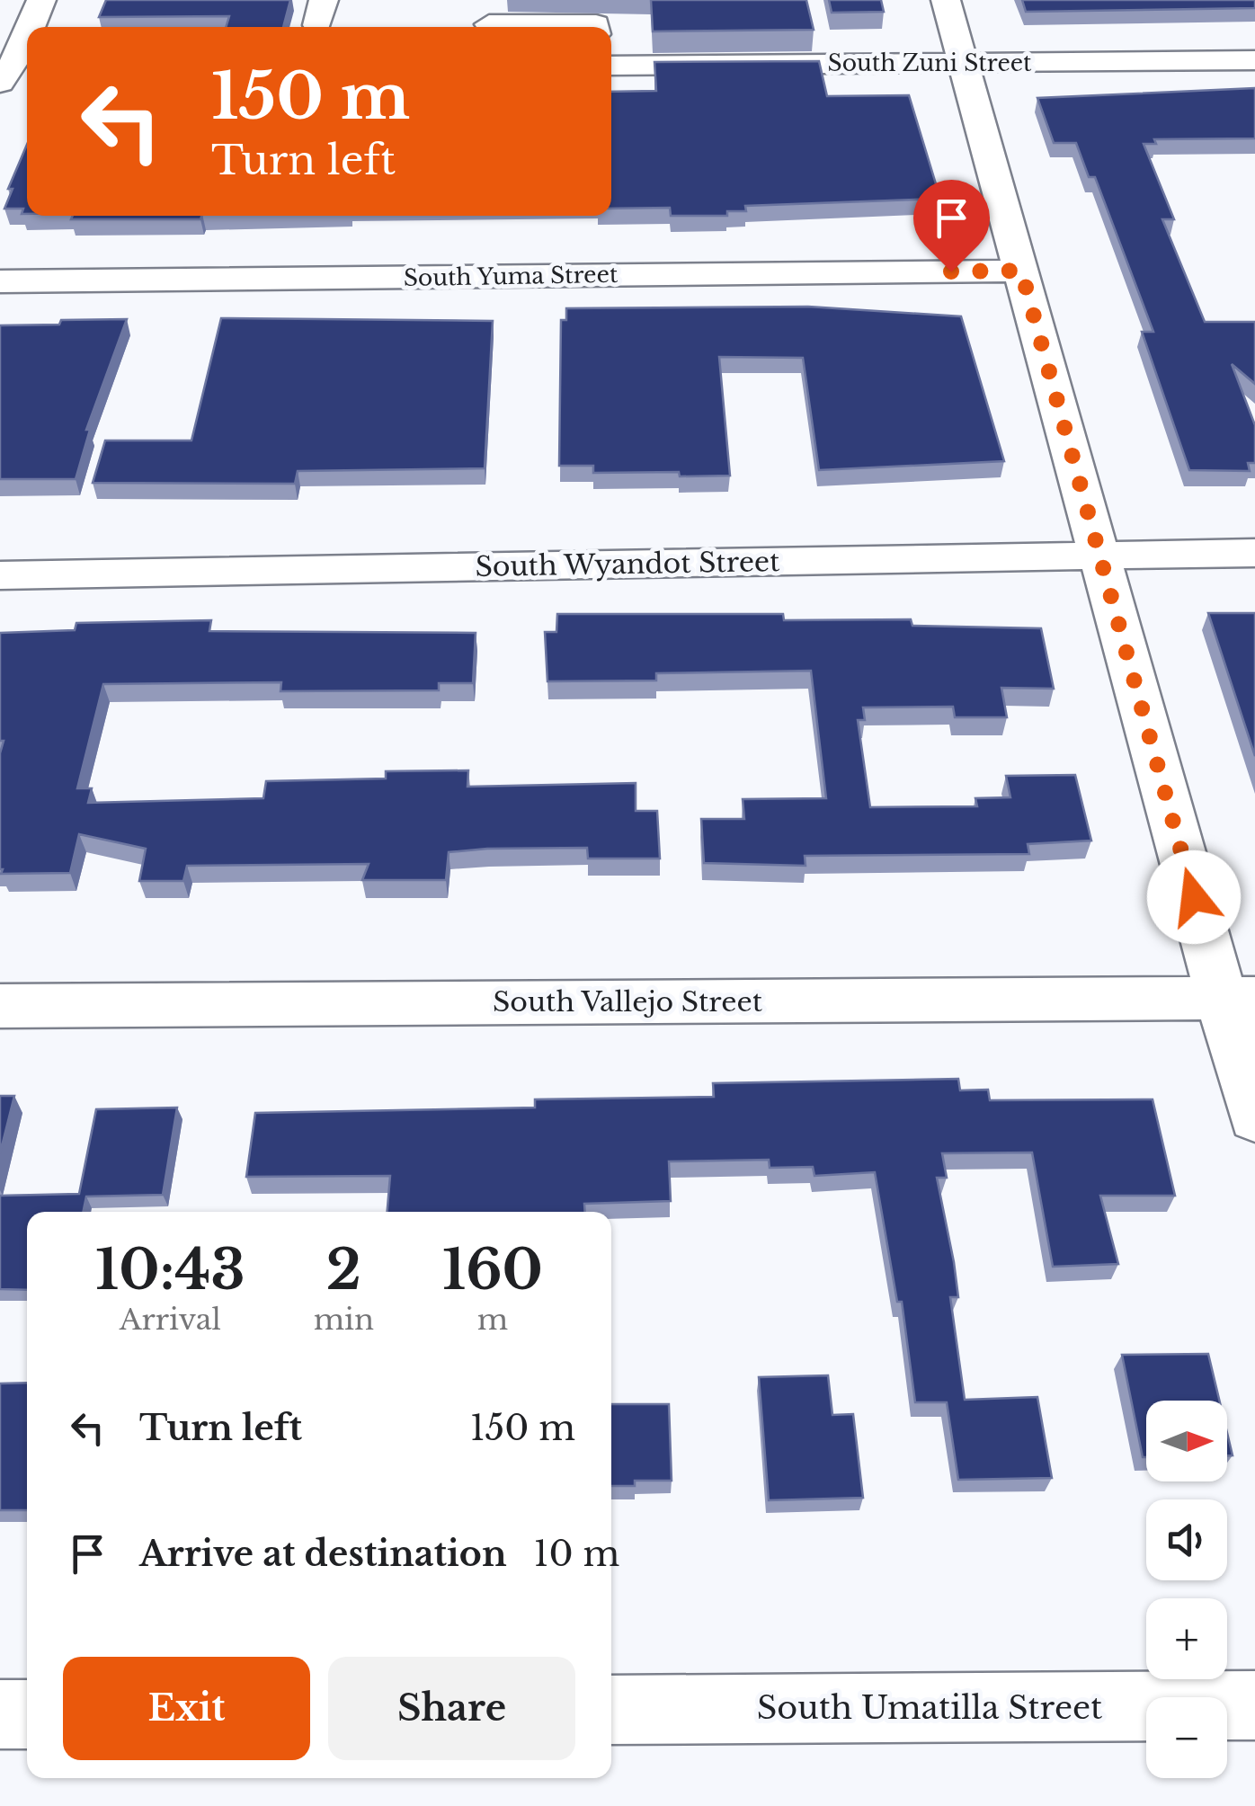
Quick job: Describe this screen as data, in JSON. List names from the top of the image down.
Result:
{
  "streets": {
    "street": [
      "South Zuni Street",
      "South Yuma Street",
      "South Wyandot Street",
      "South Vallejo Street",
      "South Umatilla Street"
    ]
  },
  "north": "right",
  "page": {
    "turn": ["150 m", "Turn left"],
    "eta": [
      "10:43",
      "Arrival",
      "2",
      "min",
      "160",
      "m"
    ],
    "list": [
      {
        "name": "Turn left",
        "value": "150 m"
      },
      {
        "name": "Arrive at destination",
        "value": "10 m"
      }
    ],
    "map_buttons": ["+", "−"],
    "buttons": ["Exit", "Share"]
  }
}
